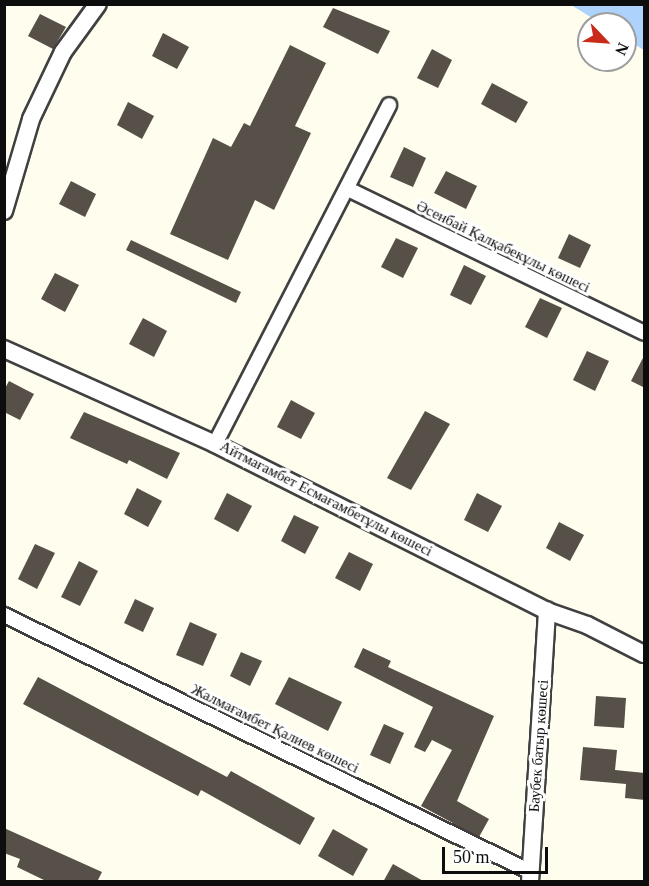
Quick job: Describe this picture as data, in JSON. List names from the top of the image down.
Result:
{
  "streets": {
    "street": [
      "Әсенбай Қалқабекұлы көшесі",
      "Айтмағамбет Есмағамбетұлы көшесі",
      "Жалмағамбет Қалиев көшесі",
      "Баубек батыр көшесі"
    ]
  },
  "crossings": [
    ["Айтмағамбет Есмағамбетұлы көшесі", "Баубек батыр көшесі"],
    ["Жалмағамбет Қалиев көшесі", "Баубек батыр көшесі"]
  ],
  "scale_bar": "50 m",
  "north": "bottom right"
}
